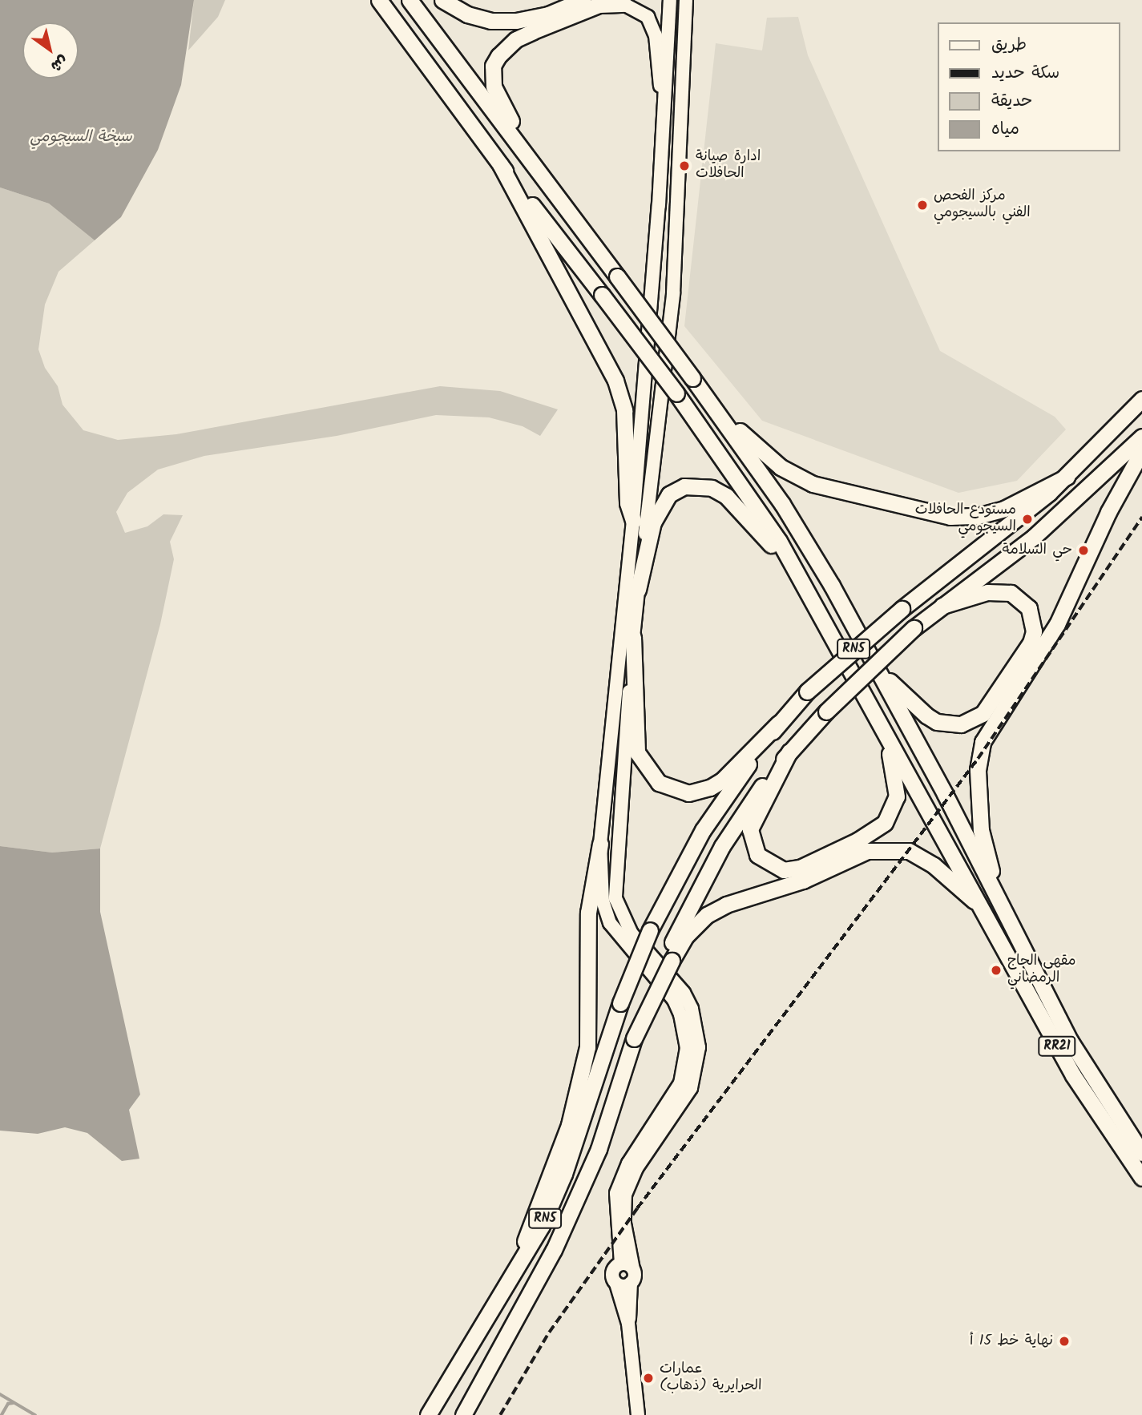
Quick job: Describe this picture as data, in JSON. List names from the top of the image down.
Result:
{
  "streets": {
    "highway": ["RN5", "RR21"]
  },
  "water": ["سبخة السيجومي"],
  "places": [
    "ادارة صيانة الحافلات",
    "مركز الفحص الفني بالسيجومي",
    "مستودع الحافلات السيجومي",
    "حي السلامة",
    "مقهى الحاج الرمضاني",
    "نهاية خط 15 أ",
    "عمارات الحرايرية (ذهاب)"
  ],
  "legend": [
    "طريق",
    "سكة حديد",
    "حديقة",
    "مياه"
  ],
  "north": "bottom right"
}
